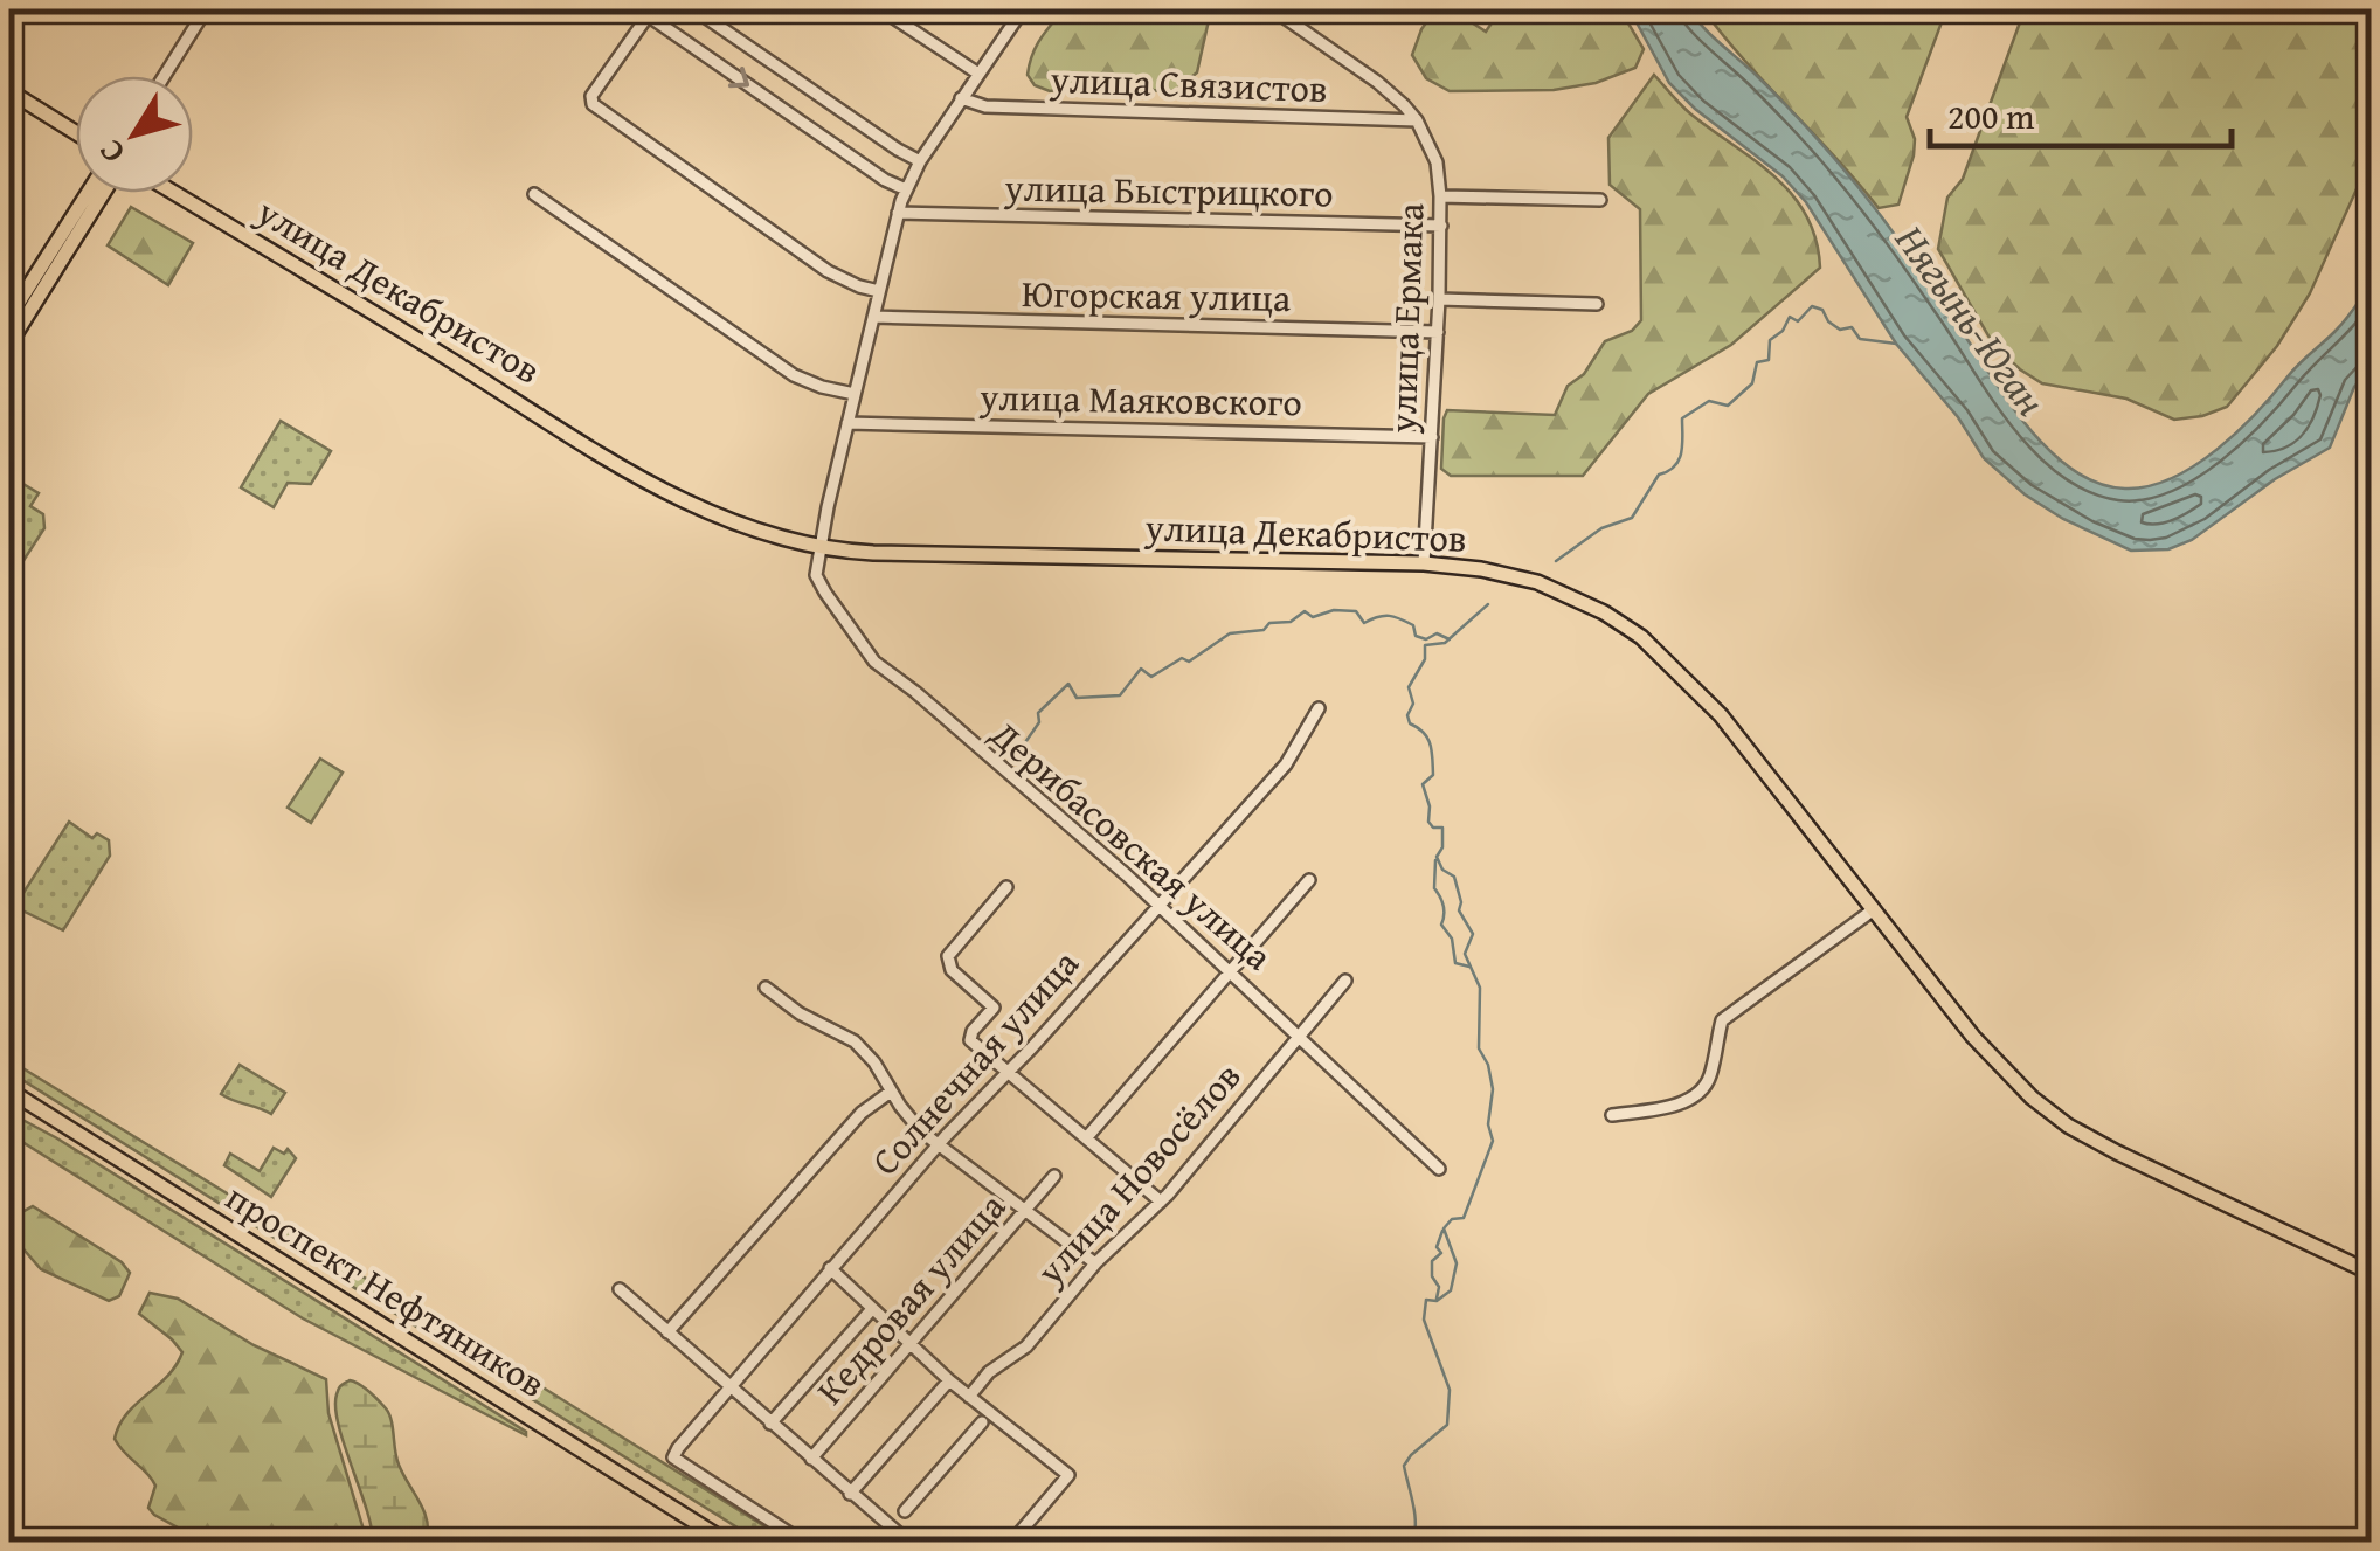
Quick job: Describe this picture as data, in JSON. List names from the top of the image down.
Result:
{
  "streets": {
    "main road": ["улица Декабристов", "проспект Нефтяников"],
    "street": [
      "улица Связистов",
      "улица Быстрицкого",
      "Югорская улица",
      "улица Ермака",
      "улица Маяковского",
      "Дерибасовская улица",
      "Солнечная улица",
      "улица Новосёлов",
      "Кедровая улица"
    ]
  },
  "crossings": [
    ["улица Связистов", "улица Ермака"],
    ["улица Быстрицкого", "улица Ермака"],
    ["улица Декабристов", "улица Ермака"],
    ["улица Декабристов", "Дерибасовская улица"],
    ["Югорская улица", "улица Ермака"],
    ["улица Ермака", "улица Маяковского"],
    ["Дерибасовская улица", "Солнечная улица"],
    ["Дерибасовская улица", "улица Новосёлов"]
  ],
  "water": ["Нягынь-Юган"],
  "scale_bar": "200 m",
  "north": "bottom left"
}
